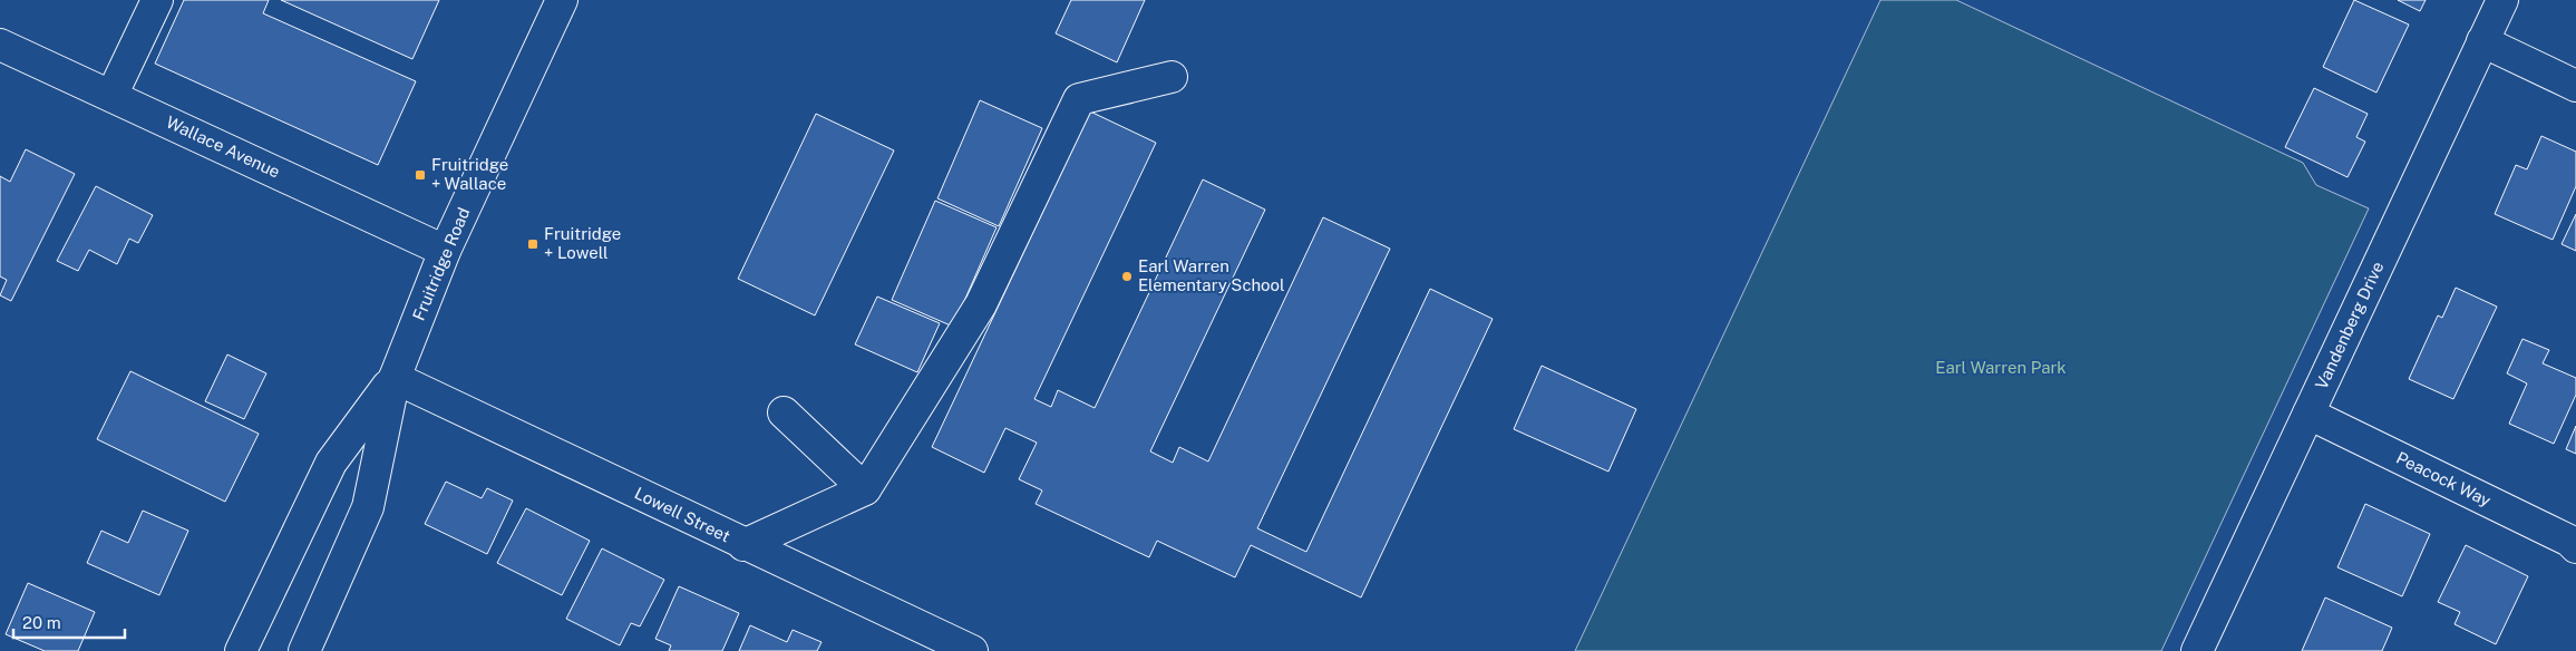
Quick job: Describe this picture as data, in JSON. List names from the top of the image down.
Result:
{
  "streets": {
    "street": [
      "Wallace Avenue",
      "Fruitridge Road",
      "Vandenberg Drive",
      "Peacock Way",
      "Lowell Street"
    ]
  },
  "crossings": [
    ["Wallace Avenue", "Fruitridge Road"],
    ["Fruitridge Road", "Lowell Street"],
    ["Vandenberg Drive", "Peacock Way"]
  ],
  "parks": ["Earl Warren Park"],
  "places": {
    "transit": ["Fruitridge + Wallace", "Fruitridge + Lowell"],
    "other": ["Earl Warren Elementary School"]
  },
  "scale_bar": "20 m"
}
